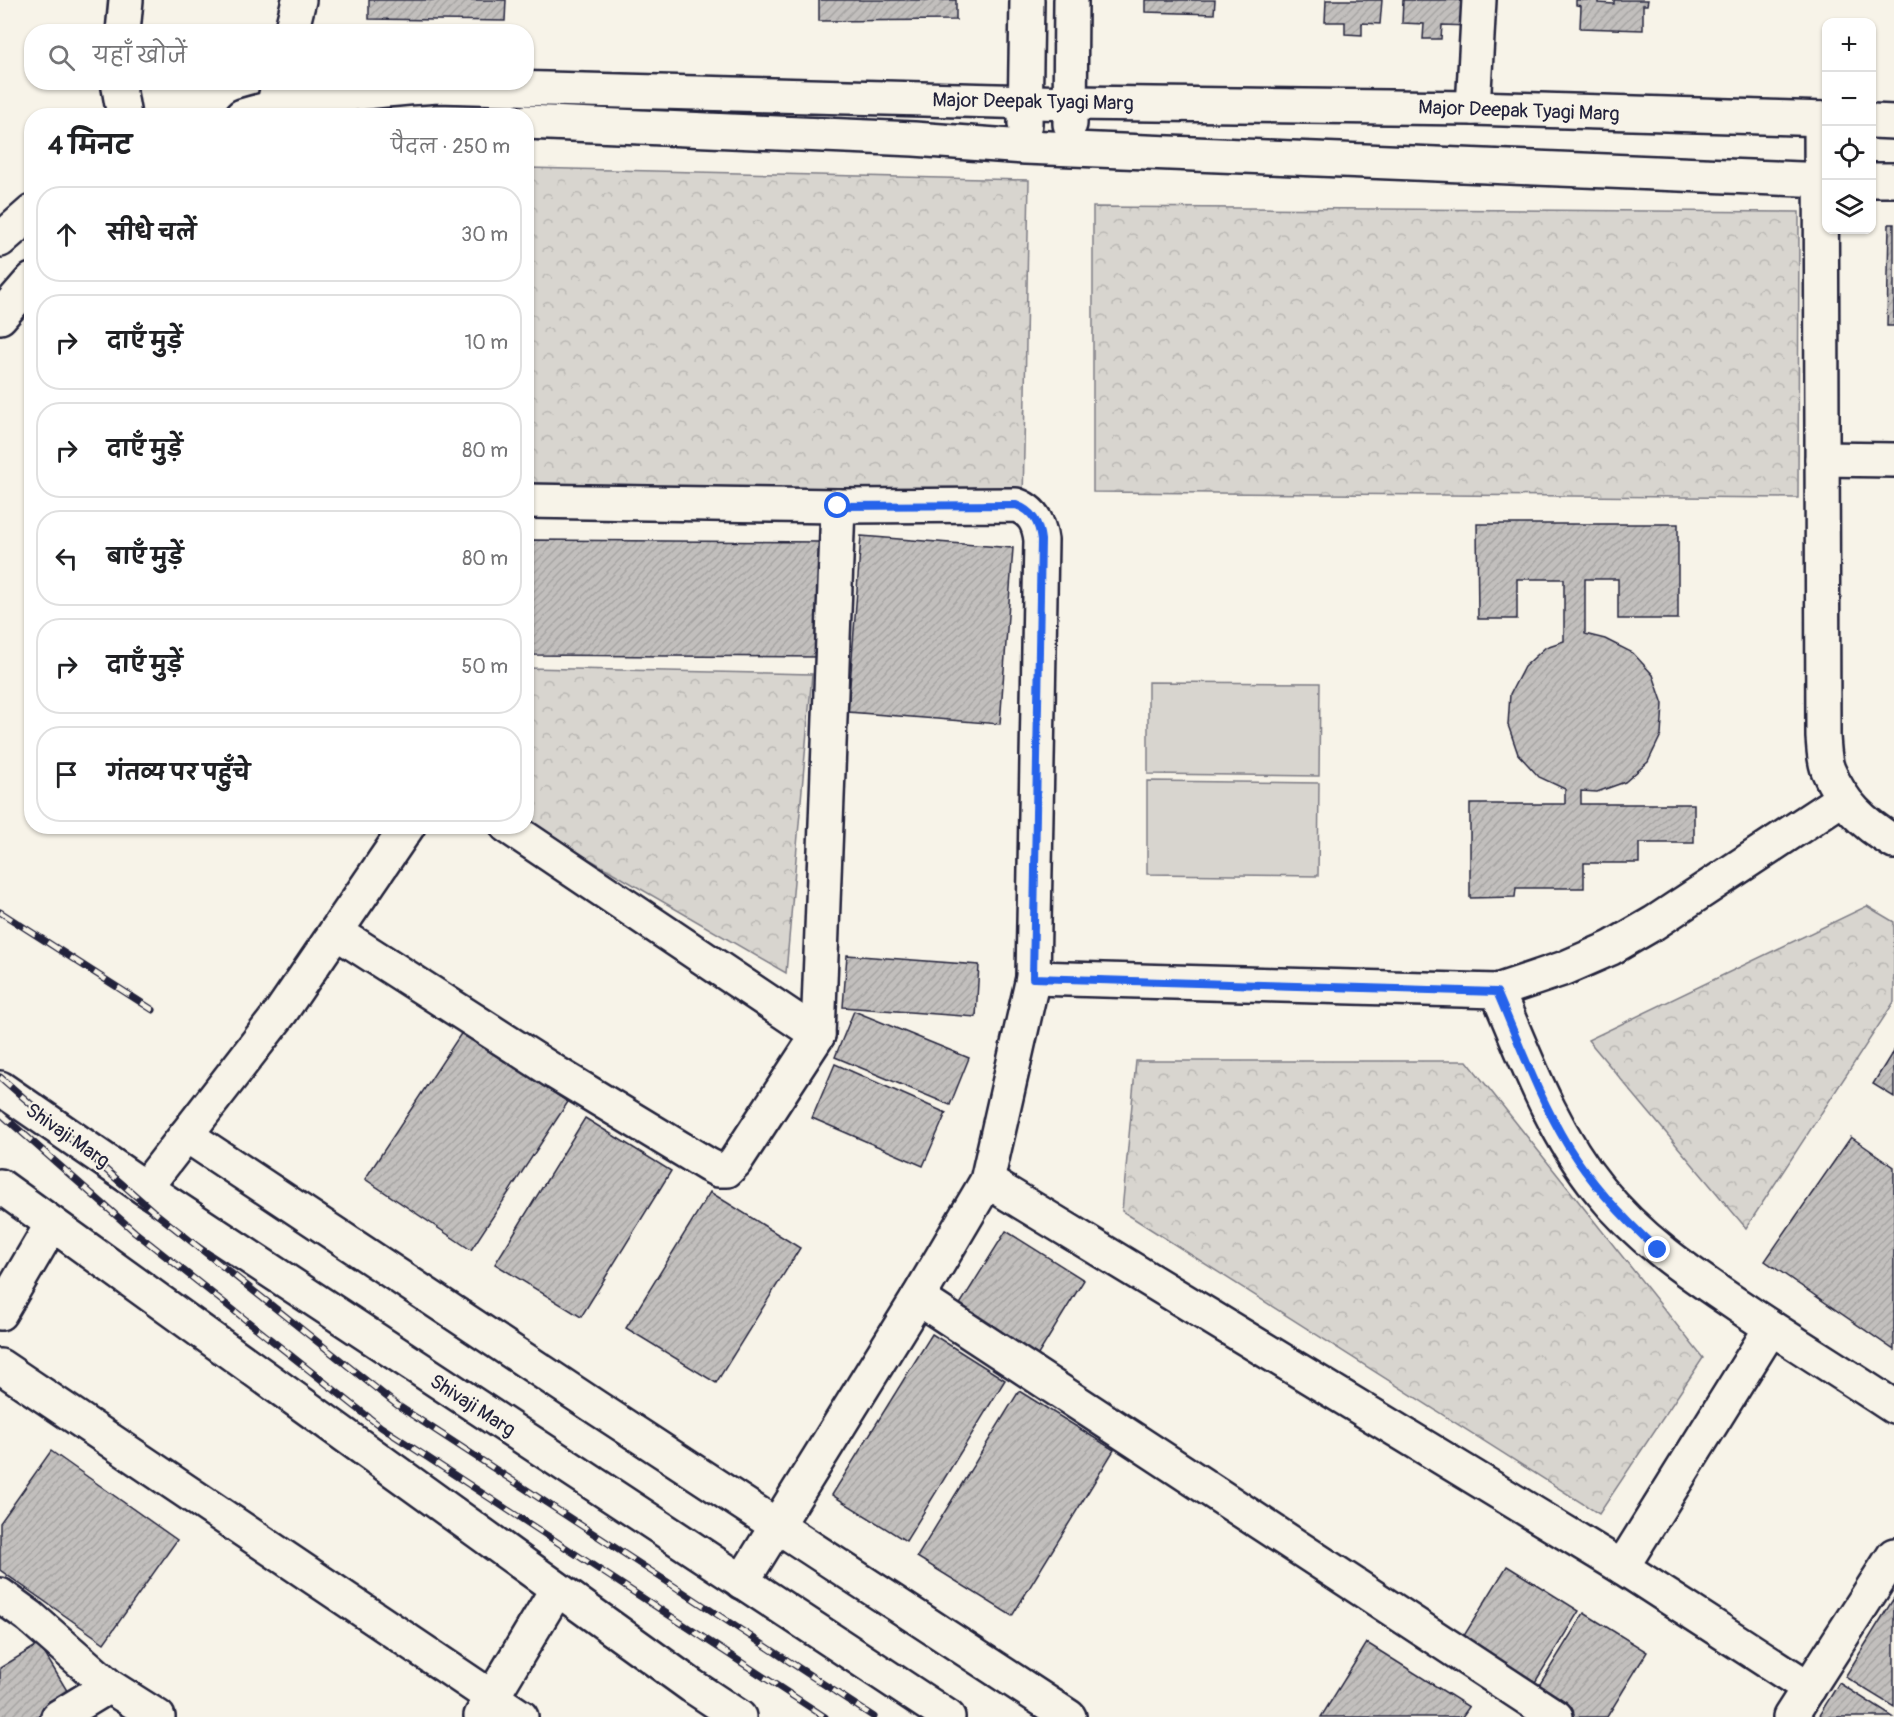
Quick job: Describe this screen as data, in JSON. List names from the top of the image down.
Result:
{
  "streets": {
    "street": ["Major Deepak Tyagi Marg", "Shivaji Marg"]
  },
  "page": {
    "map_buttons": ["+", "−"],
    "search": "यहाँ खोजें",
    "heading": ["4 मिनट", "पैदल · 250 m"],
    "list": [
      ["सीधे चलें", "30 m"],
      ["दाएँ मुड़ें", "10 m"],
      ["दाएँ मुड़ें", "80 m"],
      ["बाएँ मुड़ें", "80 m"],
      ["दाएँ मुड़ें", "50 m"],
      "गंतव्य पर पहुँचे"
    ]
  }
}
